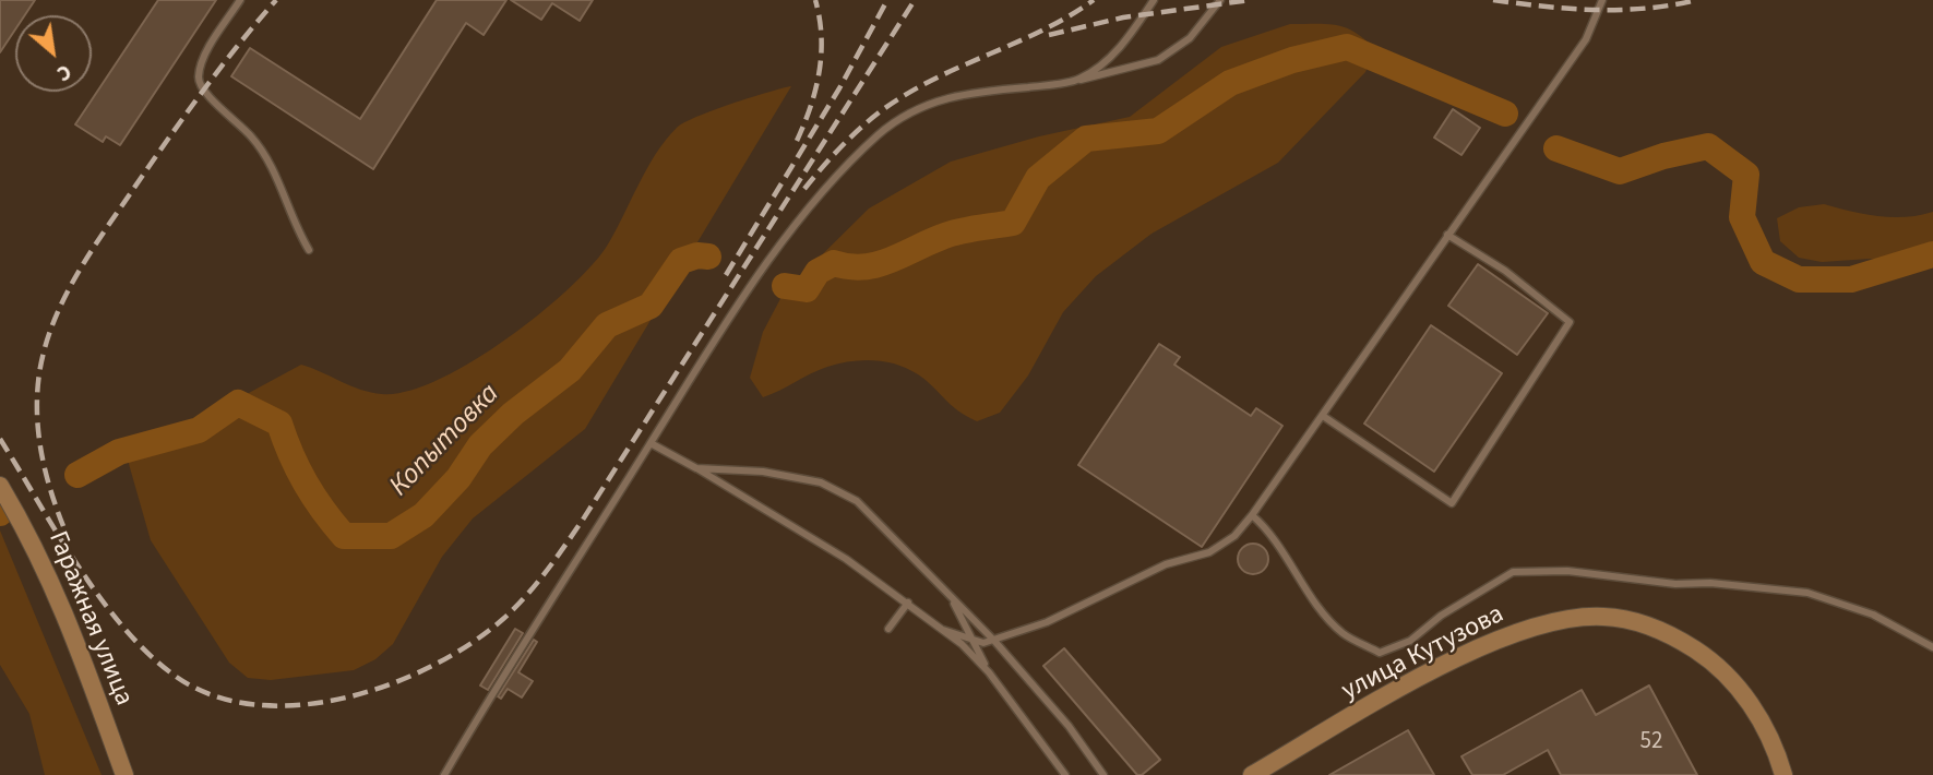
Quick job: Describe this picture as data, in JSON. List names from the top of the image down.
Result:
{
  "streets": {
    "street": ["Гаражная улица", "улица Кутузова"]
  },
  "water": ["Копытовка"],
  "house_numbers": ["52"],
  "north": "bottom right"
}
